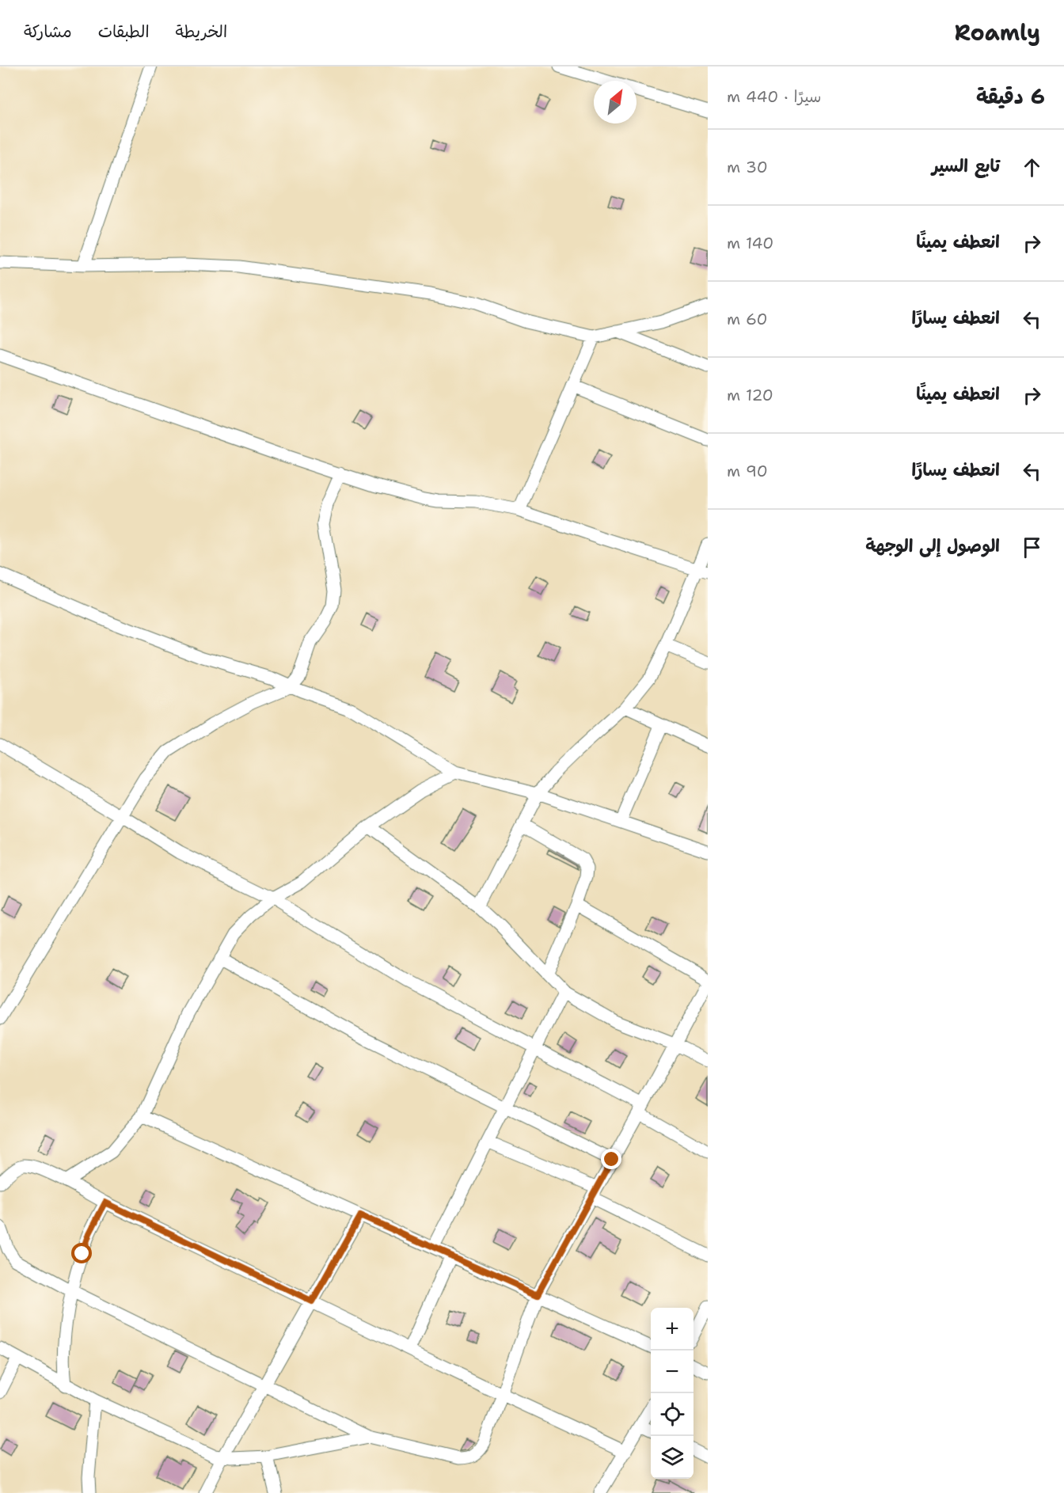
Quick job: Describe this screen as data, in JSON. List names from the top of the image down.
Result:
{
  "north": "top right",
  "page": {
    "header": "Roamly",
    "nav": ["الخريطة", "الطبقات", "مشاركة"],
    "heading": ["6 دقيقة", "سيرًا · 440 m"],
    "list": [
      ["تابع السير", "30 m"],
      ["انعطف يمينًا", "140 m"],
      ["انعطف يسارًا", "60 m"],
      ["انعطف يمينًا", "120 m"],
      ["انعطف يسارًا", "90 m"],
      "الوصول إلى الوجهة"
    ],
    "map_buttons": ["+", "−"]
  }
}
